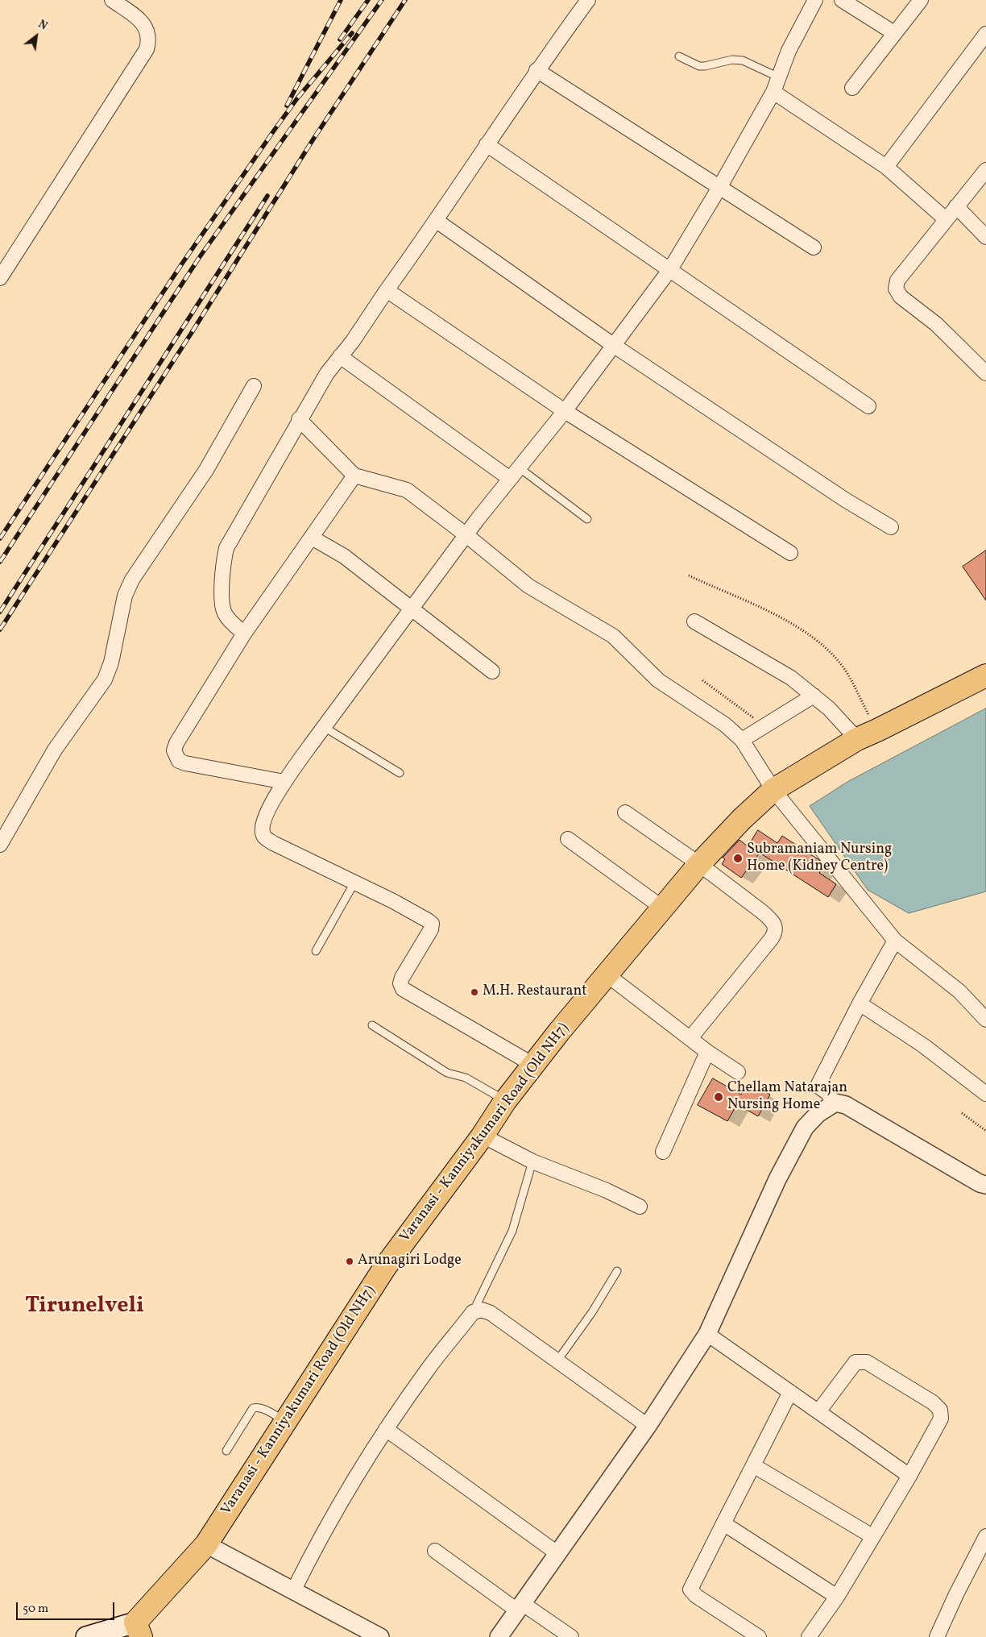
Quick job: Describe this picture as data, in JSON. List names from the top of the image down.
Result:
{
  "streets": {
    "main road": ["Varanasi - Kanniyakumari Road (Old NH7)"]
  },
  "districts": ["Tirunelveli"],
  "places": [
    "Subramaniam Nursing Home (Kidney Centre)",
    "M.H. Restaurant",
    "Chellam Natarajan Nursing Home",
    "Arunagiri Lodge"
  ],
  "scale_bar": "50 m",
  "north": "top right"
}
